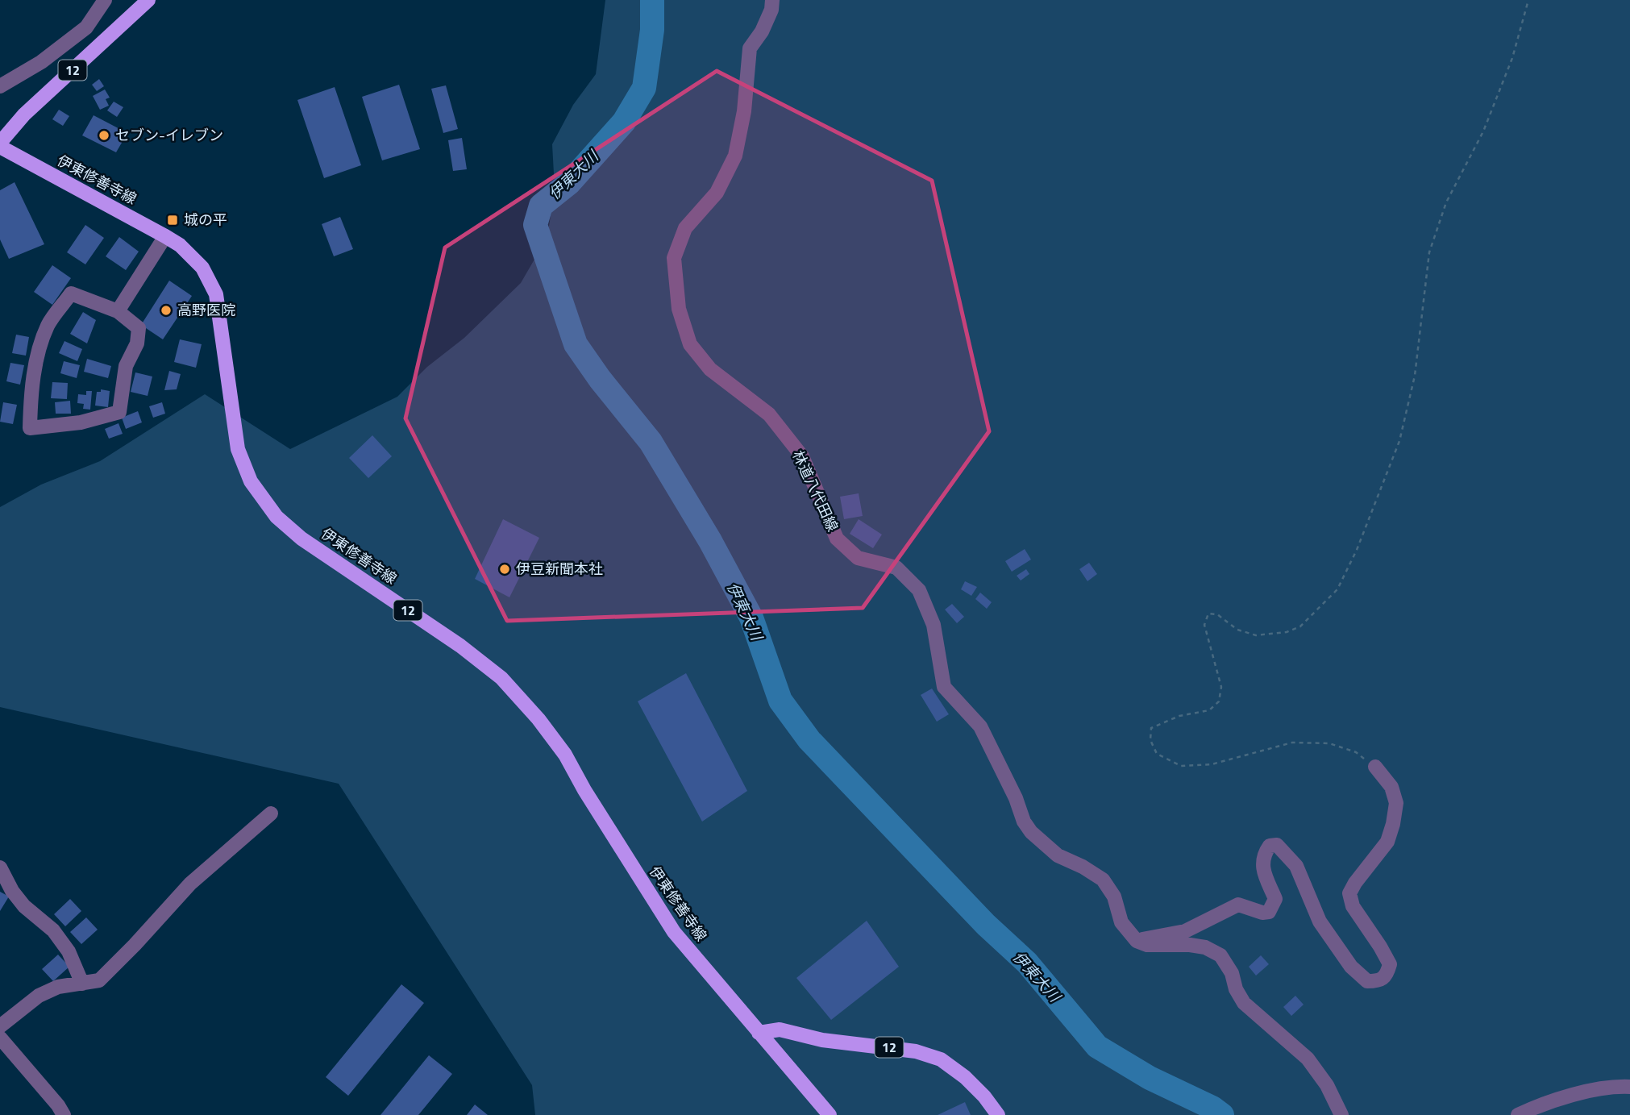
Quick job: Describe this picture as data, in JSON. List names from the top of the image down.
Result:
{
  "streets": {
    "main road": ["12", "伊東修善寺線"],
    "street": ["林道八代田線"]
  },
  "crossings": [
    ["12", "伊東修善寺線"]
  ],
  "water": ["伊東大川"],
  "places": {
    "other": ["セブン-イレブン", "高野医院", "伊豆新聞本社"],
    "transit": ["城の平"]
  }
}
